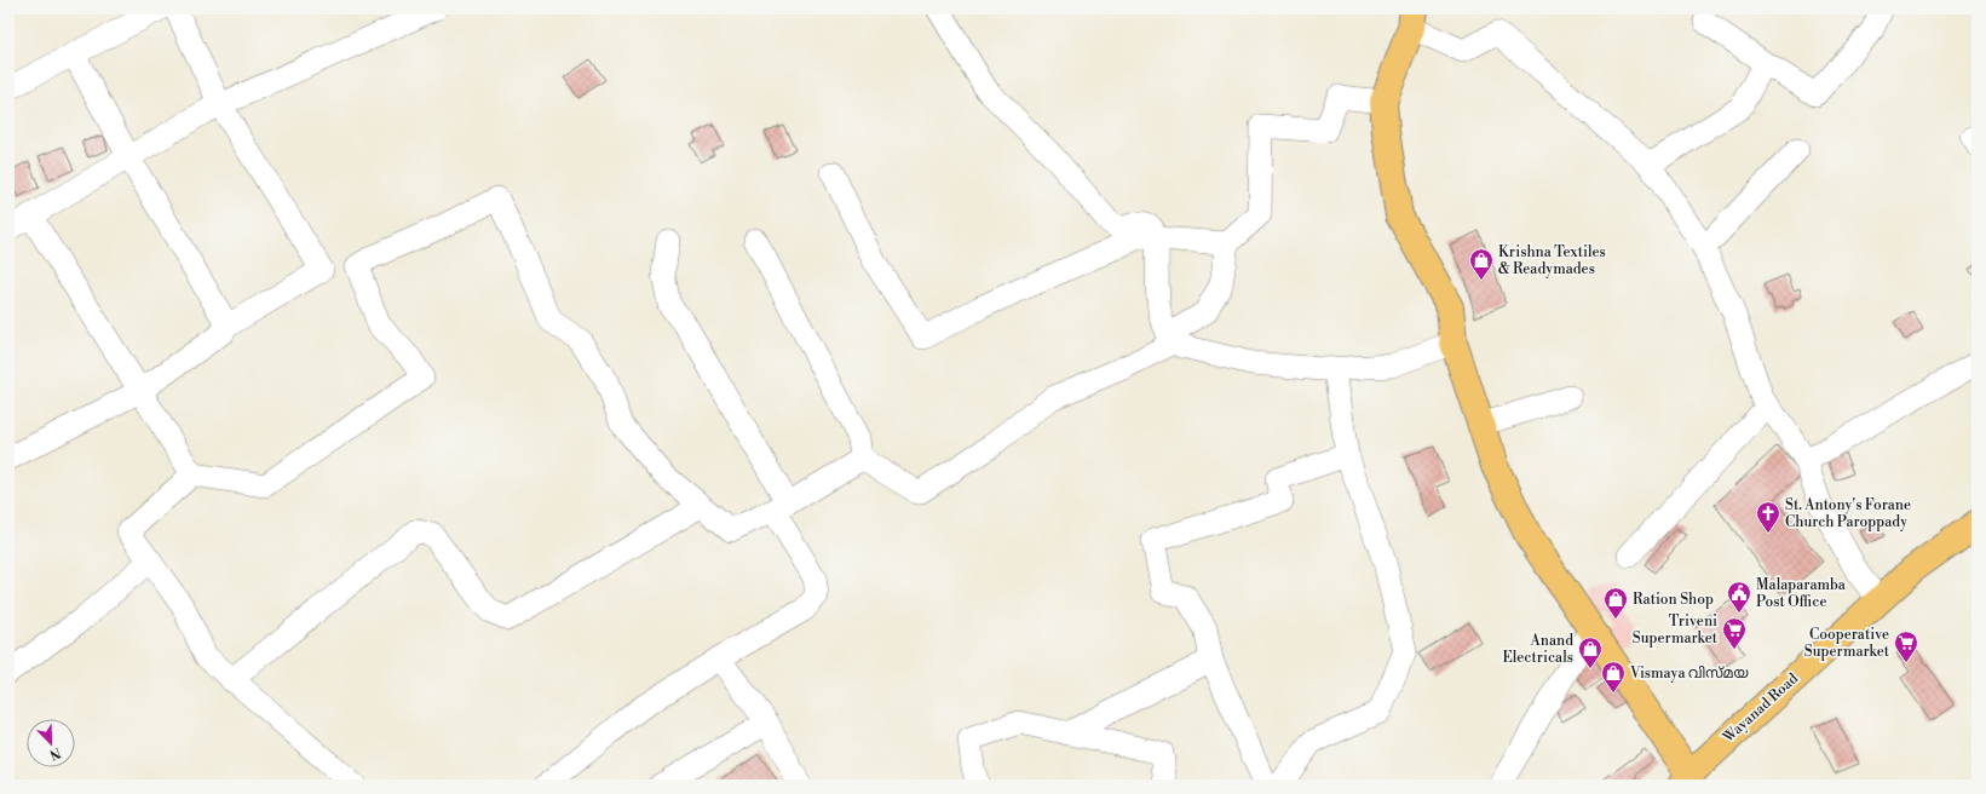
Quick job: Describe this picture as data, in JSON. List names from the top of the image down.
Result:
{
  "streets": {
    "main road": ["Wayanad Road"]
  },
  "places": {
    "shop": [
      "Krishna Textiles & Readymades",
      "Ration Shop",
      "Anand Electricals",
      "Vismaya വിസ്മയ"
    ],
    "church": ["St. Antony's Forane Church Paroppady"],
    "public building": ["Malaparamba Post Office"],
    "supermarket": ["Triveni Supermarket", "Cooperative Supermarket"]
  },
  "north": "bottom right"
}
